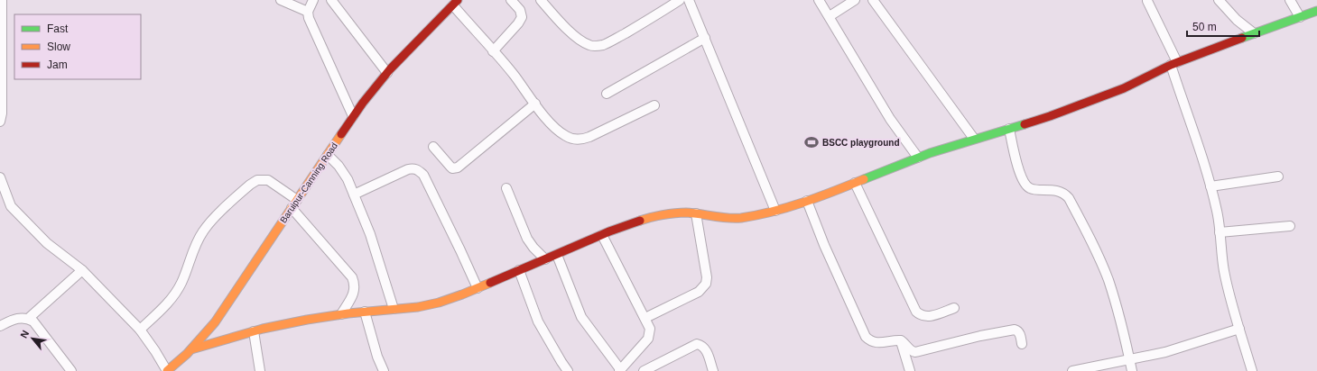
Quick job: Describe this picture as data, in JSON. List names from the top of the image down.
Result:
{
  "streets": {
    "street": ["Baruipur-Canning Road"]
  },
  "places": {
    "sports": ["BSCC playground"]
  },
  "legend": ["Fast", "Slow", "Jam"],
  "scale_bar": "50 m",
  "north": "top left"
}
